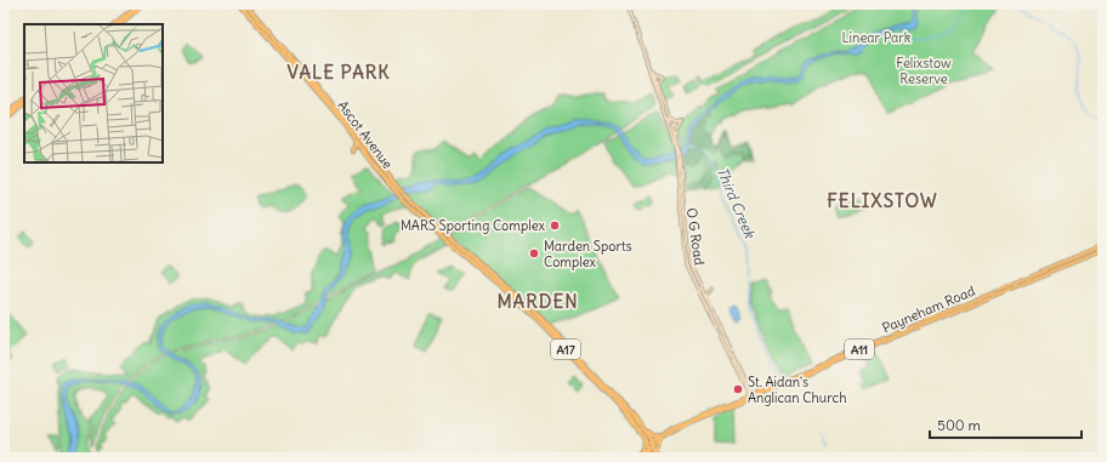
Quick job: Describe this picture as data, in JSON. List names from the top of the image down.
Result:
{
  "streets": {
    "highway": ["Ascot Avenue", "A17"],
    "main road": ["O G Road", "Payneham Road", "A11"]
  },
  "crossings": [
    ["Ascot Avenue", "A17"],
    ["O G Road", "Payneham Road"],
    ["Payneham Road", "A17"]
  ],
  "districts": ["VALE PARK", "FELIXSTOW", "MARDEN"],
  "water": ["Third Creek"],
  "parks": ["Linear Park", "Felixstow Reserve"],
  "places": ["MARS Sporting Complex", "Marden Sports Complex", "St. Aidan's Anglican Church"],
  "scale_bar": "500 m"
}
